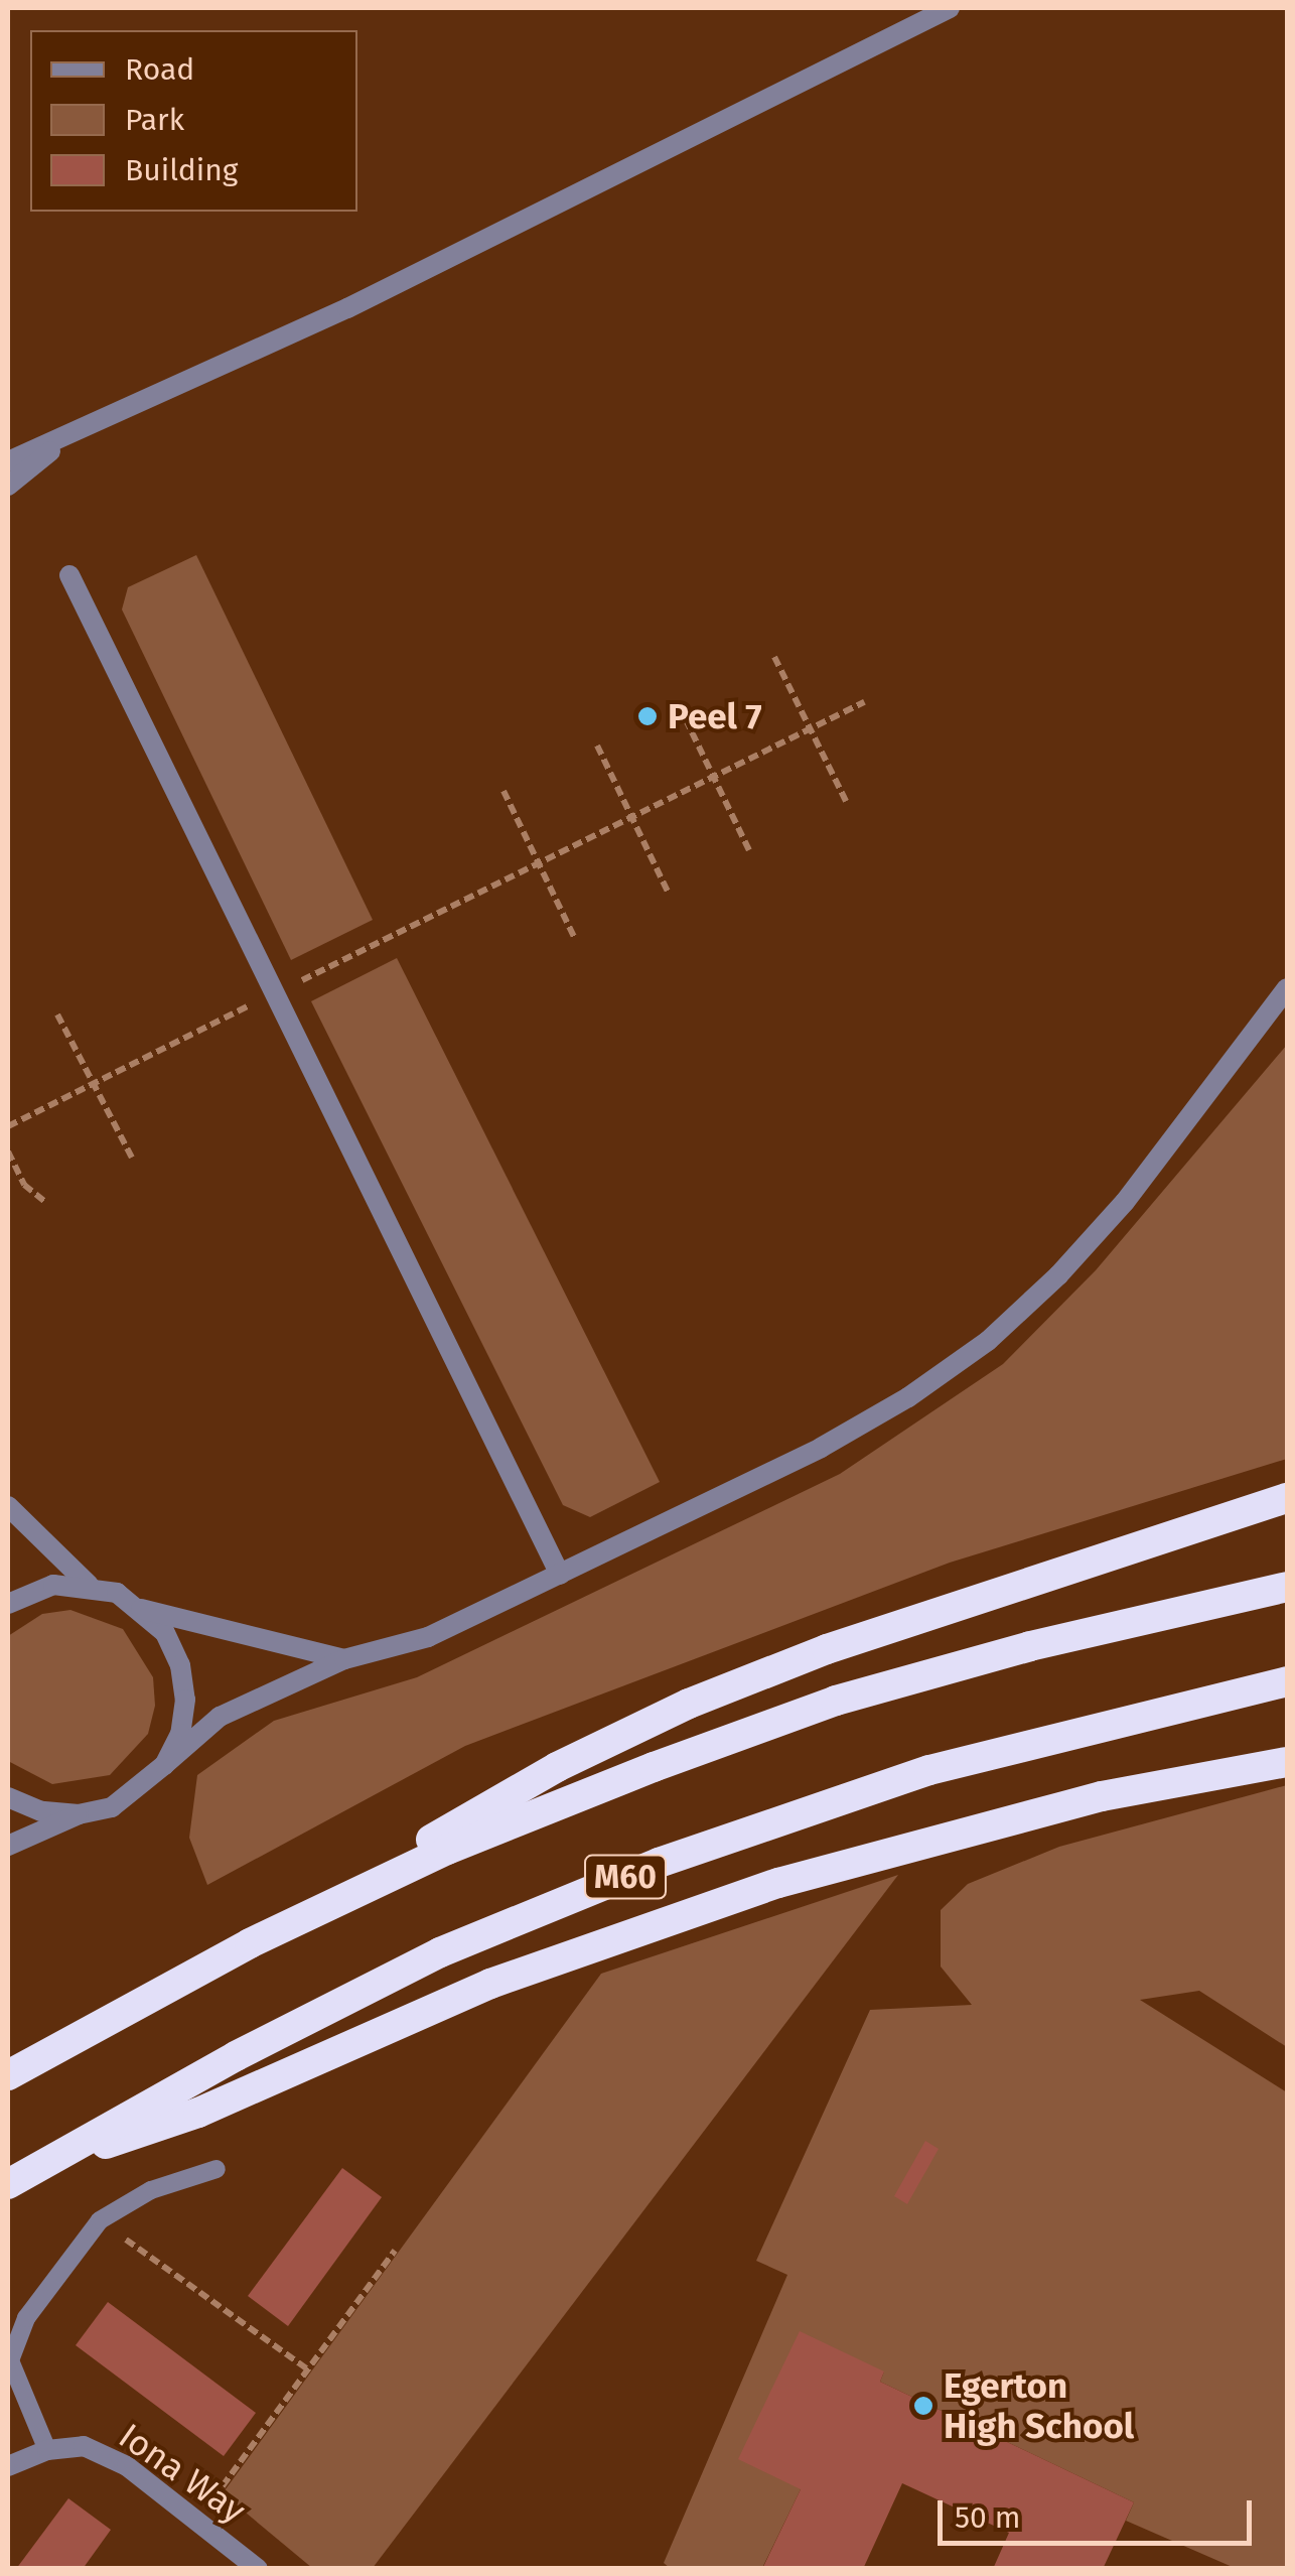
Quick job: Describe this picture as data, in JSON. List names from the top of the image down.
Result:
{
  "streets": {
    "highway": ["M60"],
    "street": ["Iona Way"]
  },
  "places": ["Peel 7", "Egerton High School"],
  "legend": ["Road", "Park", "Building"],
  "scale_bar": "50 m"
}
